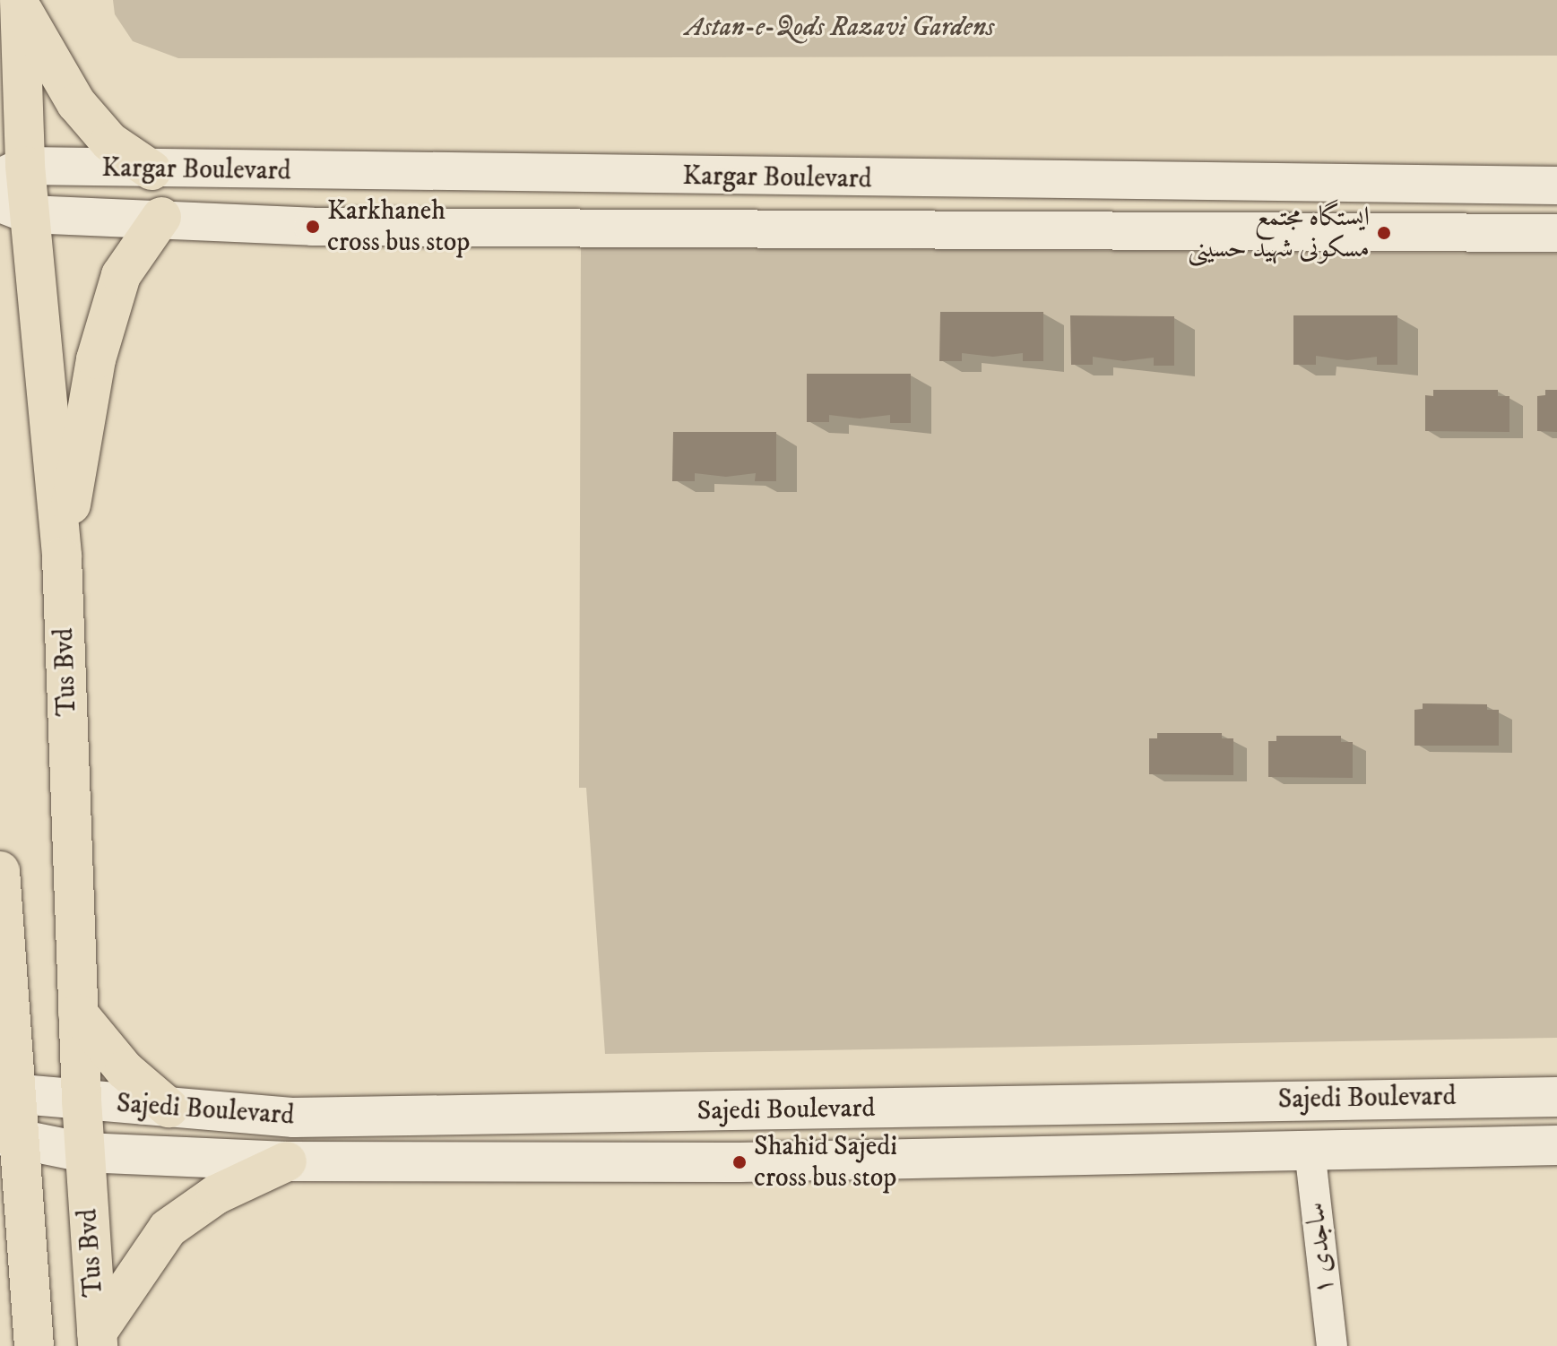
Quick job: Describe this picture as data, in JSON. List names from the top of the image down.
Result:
{
  "streets": {
    "main road": ["Tus Bvd", "Sajedi Boulevard"],
    "street": ["Kargar Boulevard", "ساجدی ۱"]
  },
  "crossings": [
    ["Kargar Boulevard", "Tus Bvd"],
    ["Tus Bvd", "Sajedi Boulevard"],
    ["Sajedi Boulevard", "ساجدی ۱"]
  ],
  "parks": ["Astan-e-Qods Razavi Gardens"],
  "places": ["Karkhaneh cross bus stop", "ایستگاه مجتمع مسکونی شهید حسینی", "Shahid Sajedi cross bus stop"]
}
